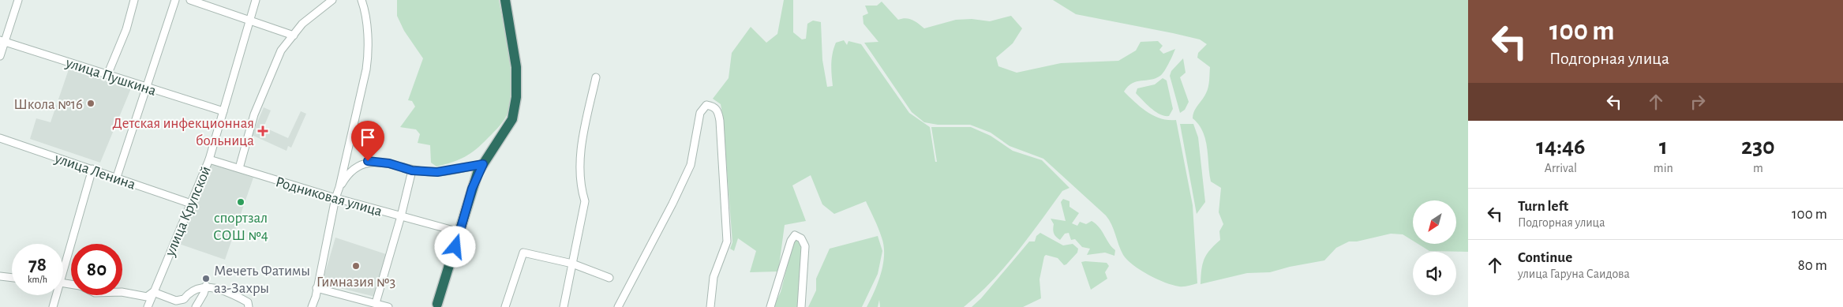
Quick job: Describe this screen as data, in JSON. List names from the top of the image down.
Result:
{
  "streets": {
    "street": [
      "улица Пушкина",
      "улица Ленина",
      "Родниковая улица",
      "улица Крупской"
    ]
  },
  "crossings": [
    ["улица Пушкина", "улица Крупской"],
    ["улица Ленина", "улица Крупской"],
    ["Родниковая улица", "улица Крупской"]
  ],
  "places": {
    "other": [
      "Школа №16",
      "спортзал СОШ №4",
      "Гимназия №3",
      "Мечеть Фатимы аз-Захры"
    ],
    "health": ["Детская инфекционная больница"]
  },
  "north": "bottom left",
  "page": {
    "turn": ["100 m", "Подгорная улица"],
    "eta": [
      "14:46",
      "Arrival",
      "1",
      "min",
      "230",
      "m"
    ],
    "list": [
      {
        "name": "Turn left",
        "note": "Подгорная улица",
        "value": "100 m"
      },
      {
        "name": "Continue",
        "note": "улица Гаруна Саидова",
        "value": "80 m"
      }
    ],
    "speed": "78 km/h",
    "limit": "80"
  }
}
